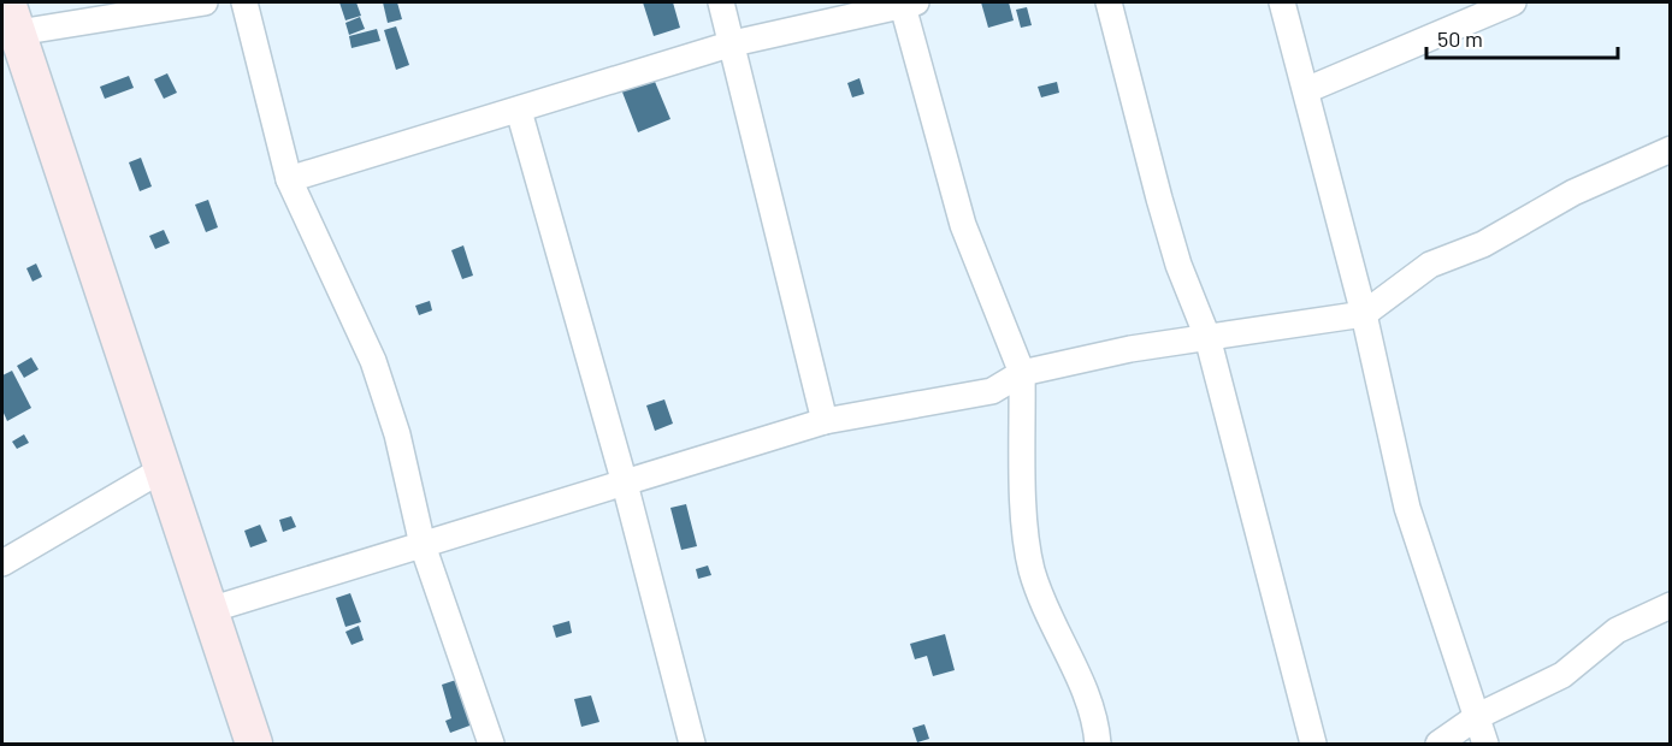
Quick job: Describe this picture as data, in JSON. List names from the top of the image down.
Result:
{
  "scale_bar": "50 m"
}
